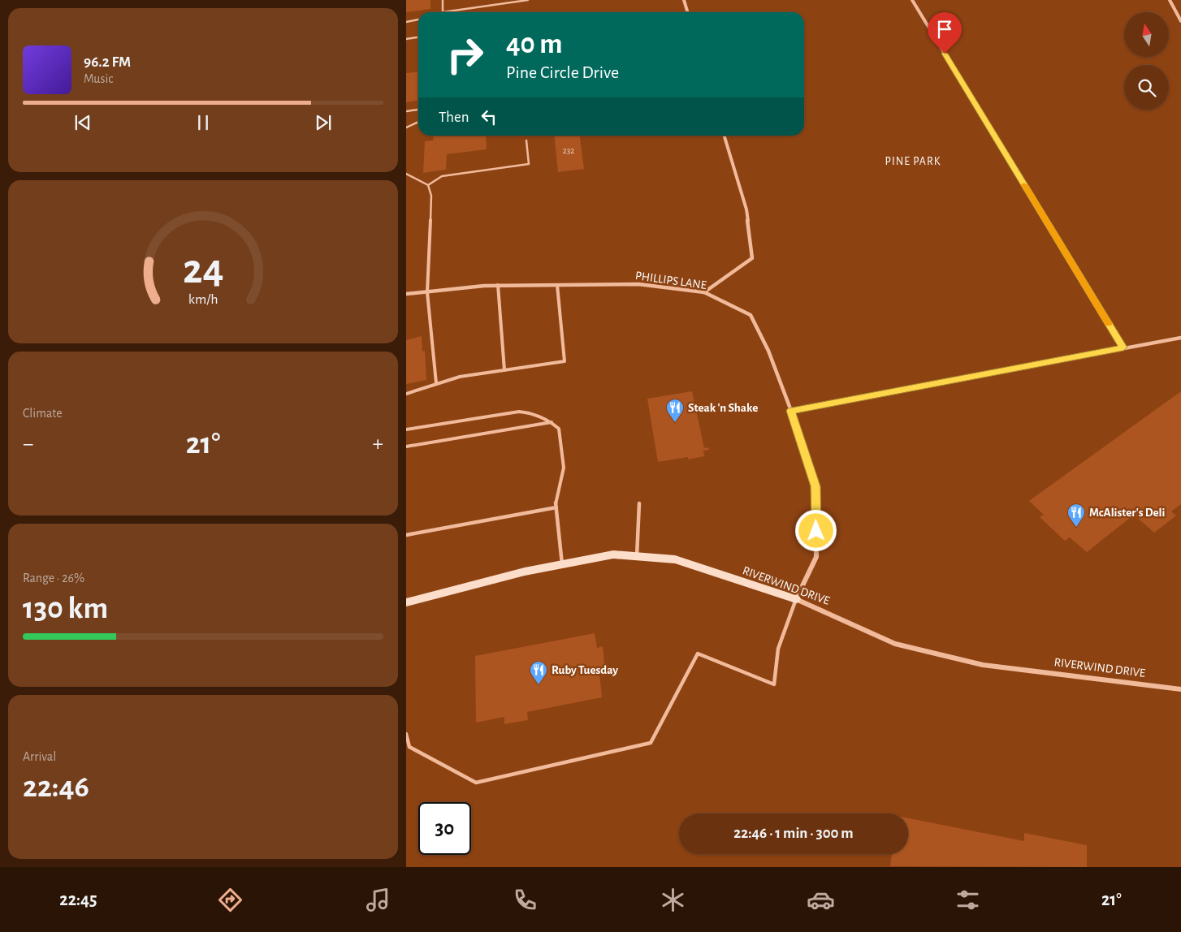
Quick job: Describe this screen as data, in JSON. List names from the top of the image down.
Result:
{
  "streets": {
    "street": ["PHILLIPS LANE", "RIVERWIND DRIVE"]
  },
  "crossings": [
    ["PHILLIPS LANE", "RIVERWIND DRIVE"]
  ],
  "districts": ["PINE PARK"],
  "places": {
    "restaurant": ["Steak 'n Shake", "McAlister's Deli", "Ruby Tuesday"]
  },
  "house_numbers": ["232"],
  "north": "top",
  "page": {
    "turn": ["40 m", "Pine Circle Drive"],
    "song": ["96.2 FM", "Music"],
    "then": "Then",
    "tile": [
      "Climate",
      ["Range · 26%", "130 km"],
      ["Arrival", "22:46"]
    ],
    "heat": ["−", "21°", "+"],
    "limit": "30",
    "trip": "22:46 · 1 min · 300 m",
    "tabs": ["22:45", "21°"],
    "gauge": ["24", "km/h"]
  }
}
